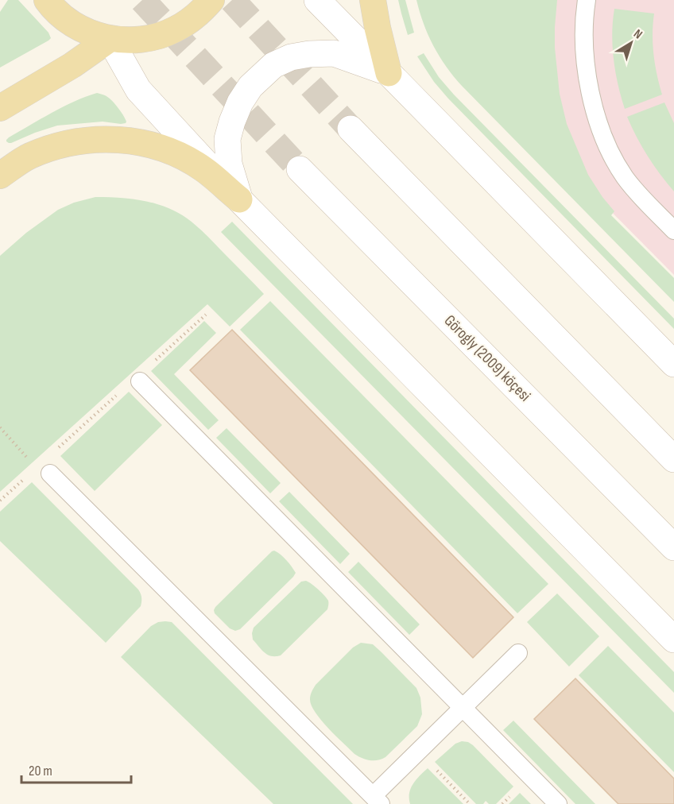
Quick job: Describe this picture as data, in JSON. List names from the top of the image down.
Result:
{
  "streets": {
    "main road": ["Görogly (2009) köçesi"]
  },
  "scale_bar": "20 m",
  "north": "top right"
}
